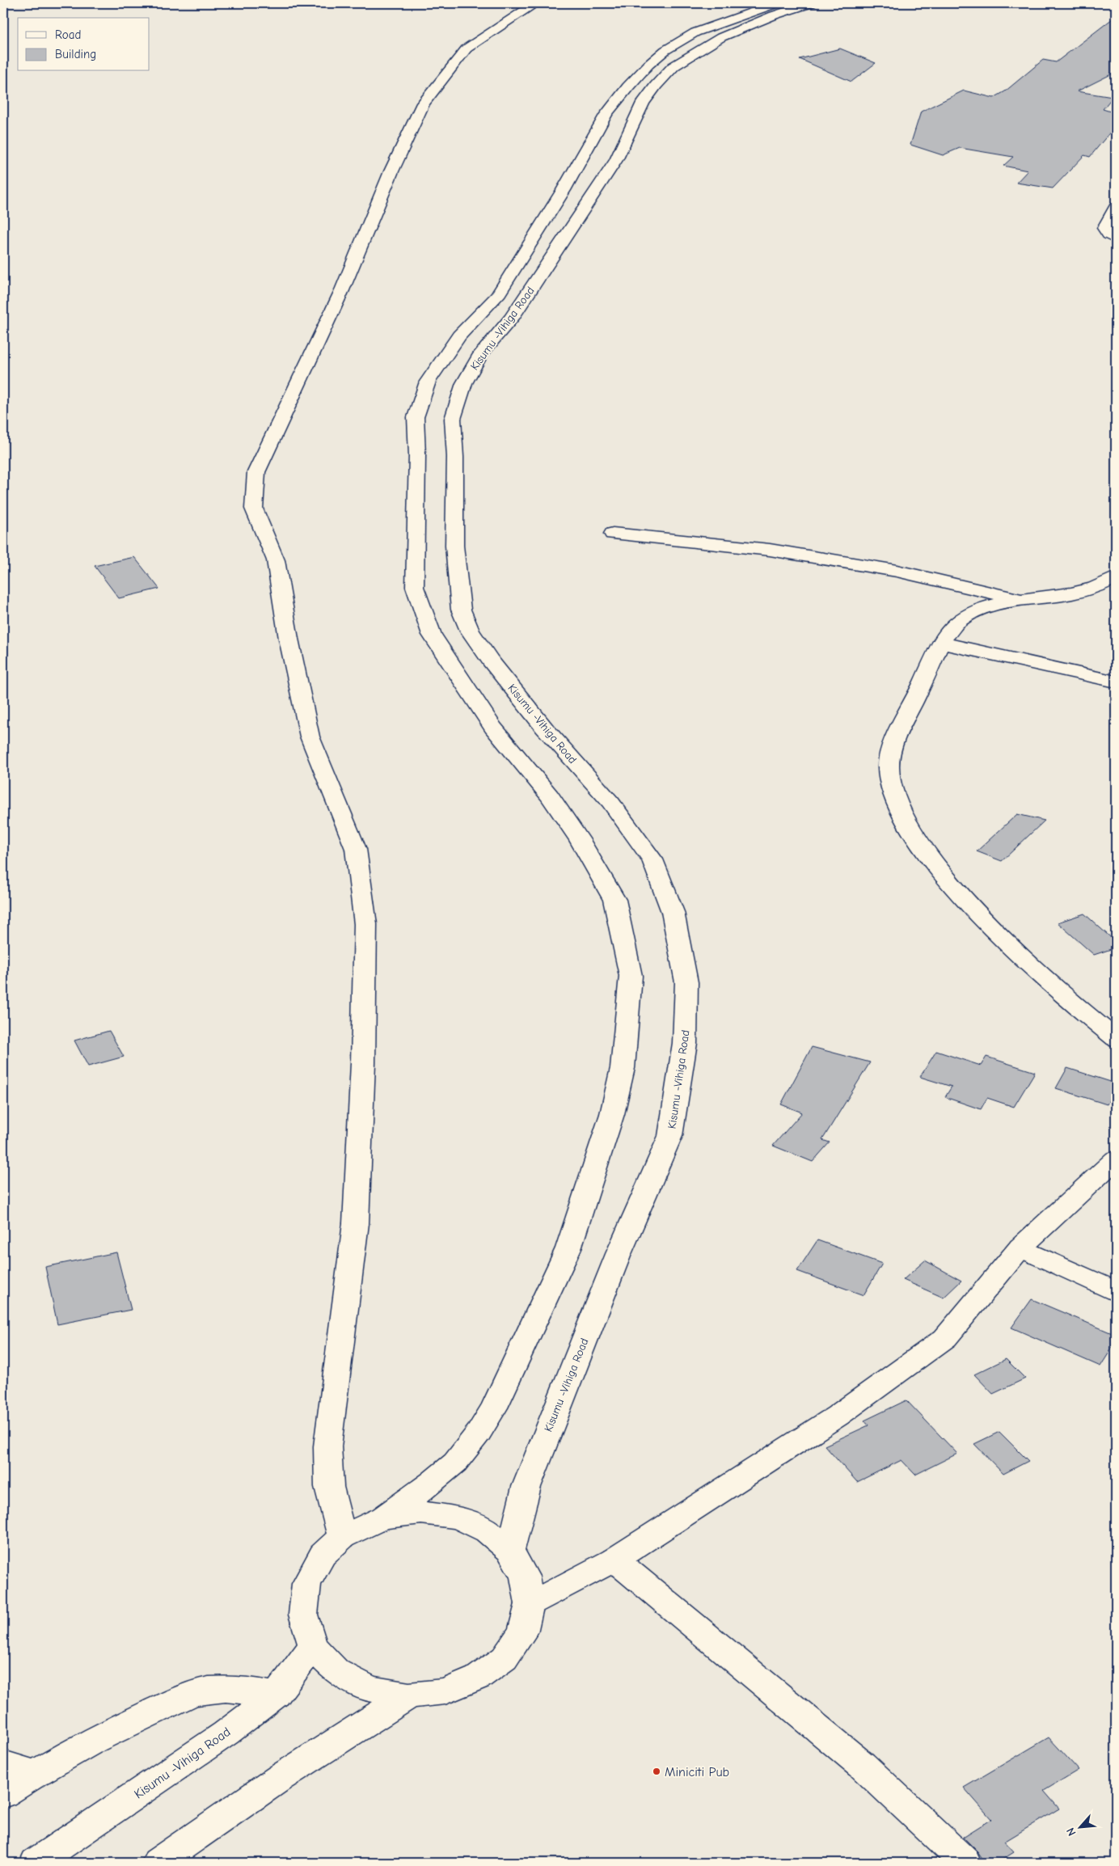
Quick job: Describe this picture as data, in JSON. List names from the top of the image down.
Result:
{
  "streets": {
    "main road": ["Kisumu -Vihiga Road"]
  },
  "places": ["Miniciti Pub"],
  "legend": ["Road", "Building"],
  "north": "bottom left"
}
